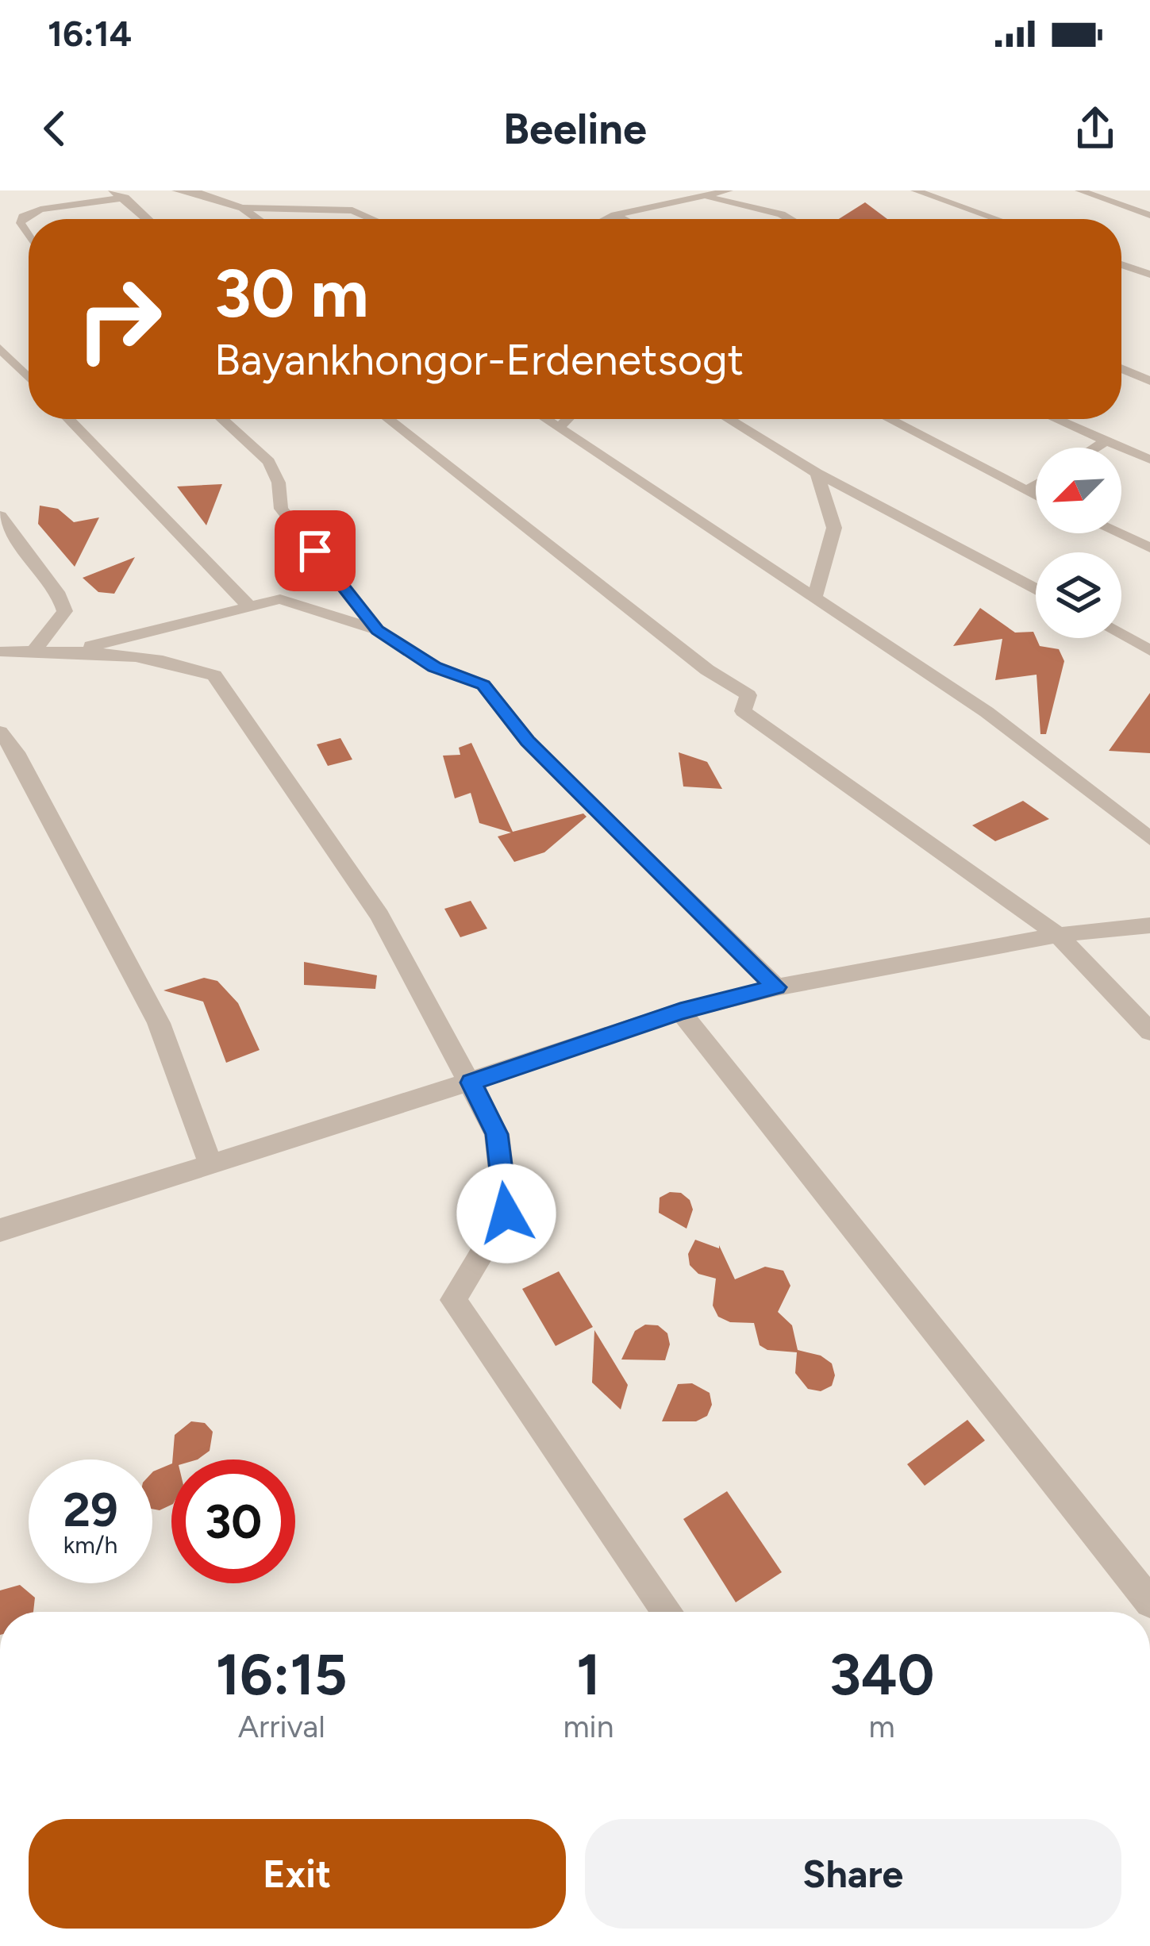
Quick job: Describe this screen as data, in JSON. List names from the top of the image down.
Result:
{
  "north": "bottom left",
  "page": {
    "status": "16:14",
    "header": "Beeline",
    "turn": ["30 m", "Bayankhongor-Erdenetsogt"],
    "speed": "29 km/h",
    "limit": "30",
    "eta": [
      "16:15",
      "Arrival",
      "1",
      "min",
      "340",
      "m"
    ],
    "buttons": ["Exit", "Share"]
  }
}
